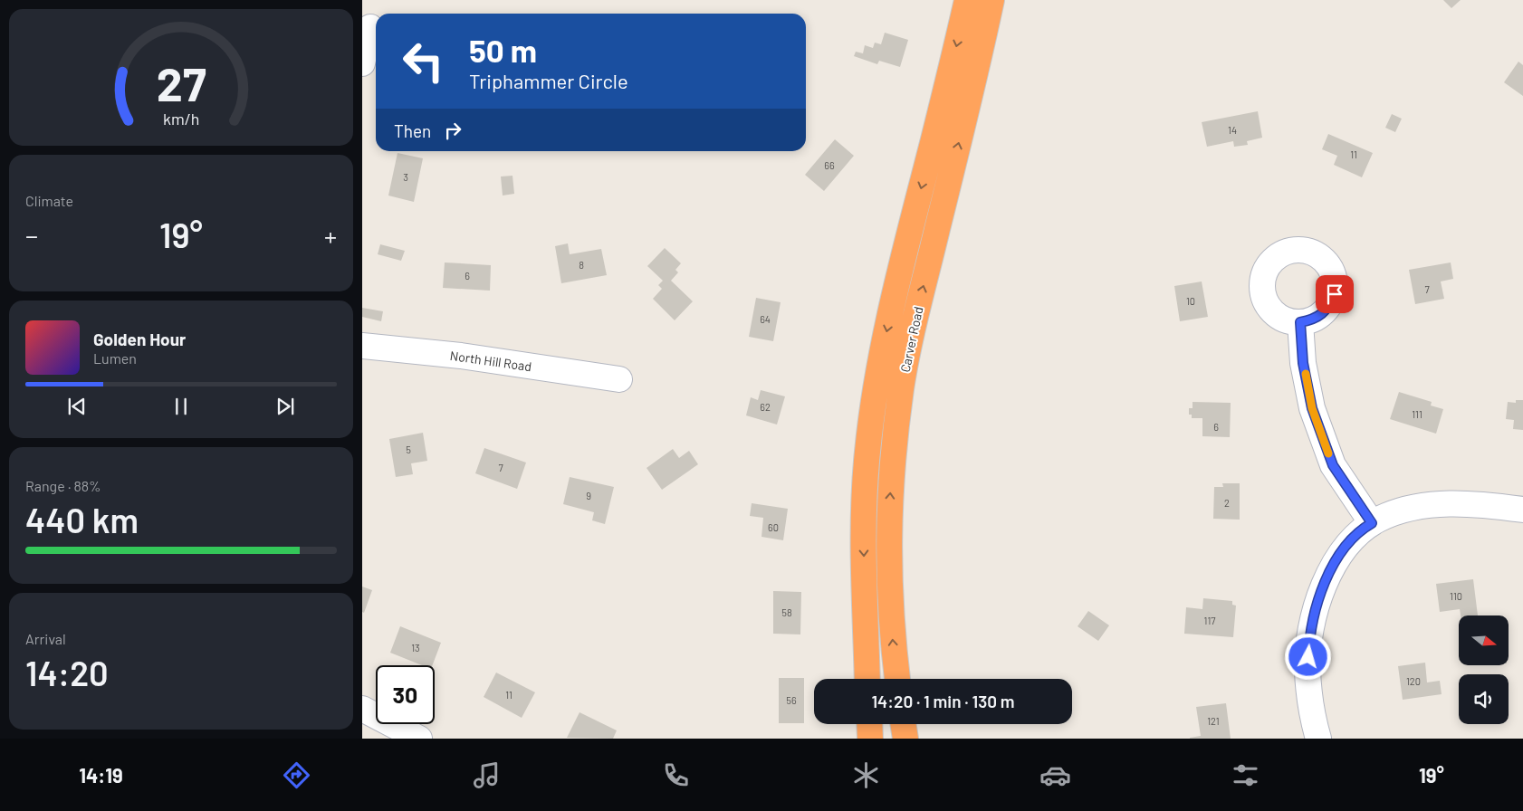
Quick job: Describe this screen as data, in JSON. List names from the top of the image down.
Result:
{
  "streets": {
    "highway": ["Carver Road"],
    "street": ["North Hill Road"]
  },
  "house_numbers": [
    "14",
    "11",
    "66",
    "3",
    "8",
    "6",
    "7",
    "10",
    "64",
    "62",
    "111",
    "6",
    "5",
    "7",
    "9",
    "2",
    "60",
    "110",
    "58",
    "117",
    "13",
    "120",
    "11",
    "56",
    "121"
  ],
  "north": "right",
  "page": {
    "turn": ["50 m", "Triphammer Circle"],
    "then": "Then",
    "tile": [
      "Climate",
      ["Range · 88%", "440 km"],
      ["Arrival", "14:20"]
    ],
    "heat": ["−", "19°", "+"],
    "song": ["Golden Hour", "Lumen"],
    "limit": "30",
    "trip": "14:20 · 1 min · 130 m",
    "tabs": ["14:19", "19°"],
    "gauge": ["27", "km/h"]
  }
}
